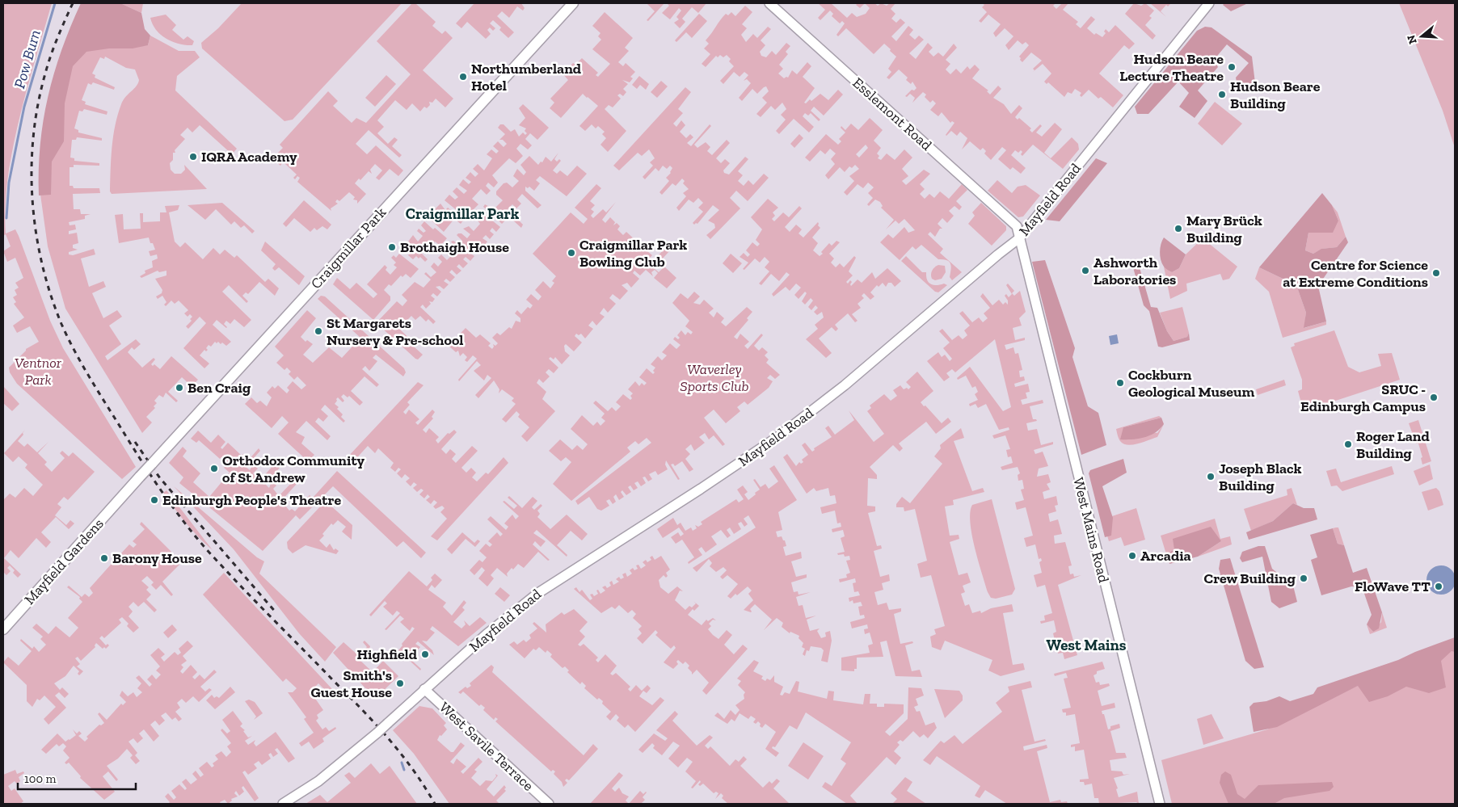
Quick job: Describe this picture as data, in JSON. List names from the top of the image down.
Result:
{
  "streets": {
    "main road": ["Craigmillar Park", "Mayfield Gardens"],
    "street": [
      "Esslemont Road",
      "Mayfield Road",
      "West Mains Road",
      "West Savile Terrace"
    ]
  },
  "crossings": [
    ["Esslemont Road", "Mayfield Road"],
    ["Esslemont Road", "West Mains Road"],
    ["Mayfield Road", "West Mains Road"],
    ["Mayfield Road", "West Savile Terrace"],
    ["Craigmillar Park", "Mayfield Gardens"]
  ],
  "districts": ["Craigmillar Park", "West Mains"],
  "water": ["Pow Burn"],
  "parks": ["Ventnor Park", "Waverley Sports Club"],
  "places": [
    "Hudson Beare Lecture Theatre",
    "Northumberland Hotel",
    "Hudson Beare Building",
    "IQRA Academy",
    "Mary Brück Building",
    "Brothaigh House",
    "Craigmillar Park Bowling Club",
    "Ashworth Laboratories",
    "Centre for Science at Extreme Conditions",
    "St Margarets Nursery & Pre-school",
    "Cockburn Geological Museum",
    "Ben Craig",
    "SRUC - Edinburgh Campus",
    "Roger Land Building",
    "Orthodox Community of St Andrew",
    "Joseph Black Building",
    "Edinburgh People's Theatre",
    "Arcadia",
    "Barony House",
    "Crew Building",
    "FloWave TT",
    "Highfield",
    "Smith's Guest House"
  ],
  "scale_bar": "100 m",
  "north": "left"
}
